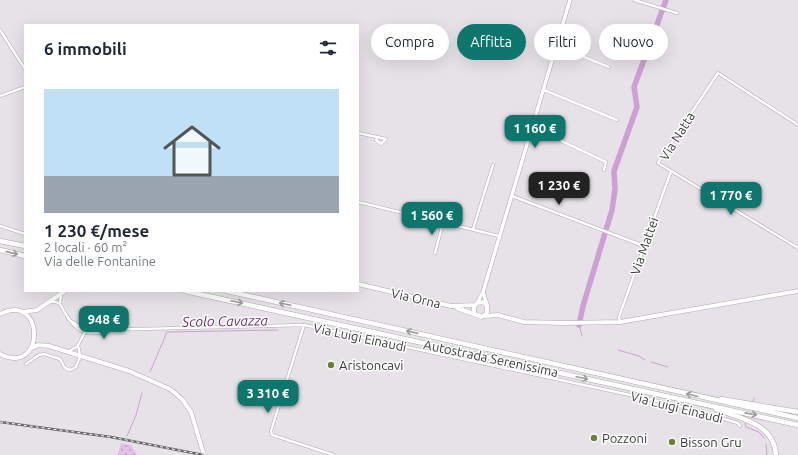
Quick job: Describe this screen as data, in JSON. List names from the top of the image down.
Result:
{
  "streets": {
    "highway": ["Autostrada Serenissima"],
    "main road": ["Via Orna"],
    "street": ["Via Natta", "Via Mattei", "Via Luigi Einaudi"]
  },
  "crossings": [
    ["Via Natta", "Via Mattei"]
  ],
  "water": ["Scolo Cavazza"],
  "places": ["Aristoncavi", "Pozzoni", "Bisson Gru"],
  "page": {
    "chip": [
      "Compra",
      "Affitta",
      "Filtri",
      "Nuovo"
    ],
    "heading": "6 immobili",
    "list": [
      {
        "name": "1 230 €/mese",
        "note": "2 locali · 60 m² · Via delle Fontanine"
      }
    ],
    "price": [
      "1 160 €",
      "1 230 €",
      "1 770 €",
      "1 560 €",
      "948 €",
      "3 310 €"
    ]
  }
}
